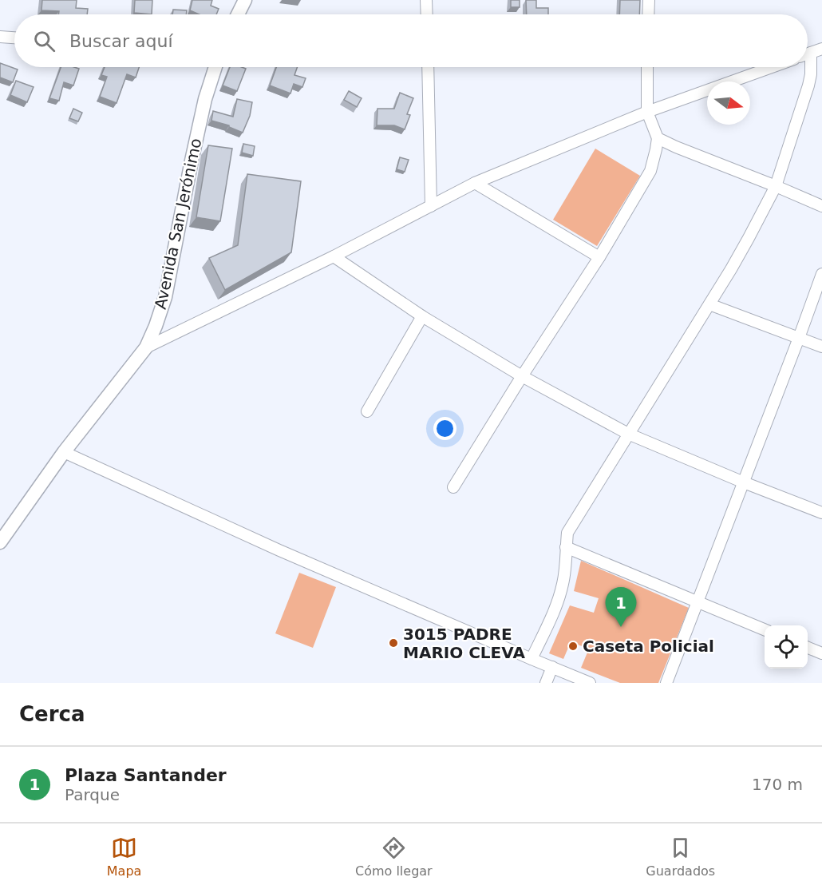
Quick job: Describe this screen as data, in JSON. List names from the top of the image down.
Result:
{
  "streets": {
    "street": ["Avenida San Jerónimo"]
  },
  "places": ["3015 PADRE MARIO CLEVA", "Caseta Policial"],
  "north": "right",
  "page": {
    "search": "Buscar aquí",
    "pins": "1",
    "heading": "Cerca",
    "list": [
      {
        "mark": "1",
        "name": "Plaza Santander",
        "note": "Parque",
        "value": "170 m"
      }
    ],
    "nav": ["Mapa", "Cómo llegar", "Guardados"]
  }
}
